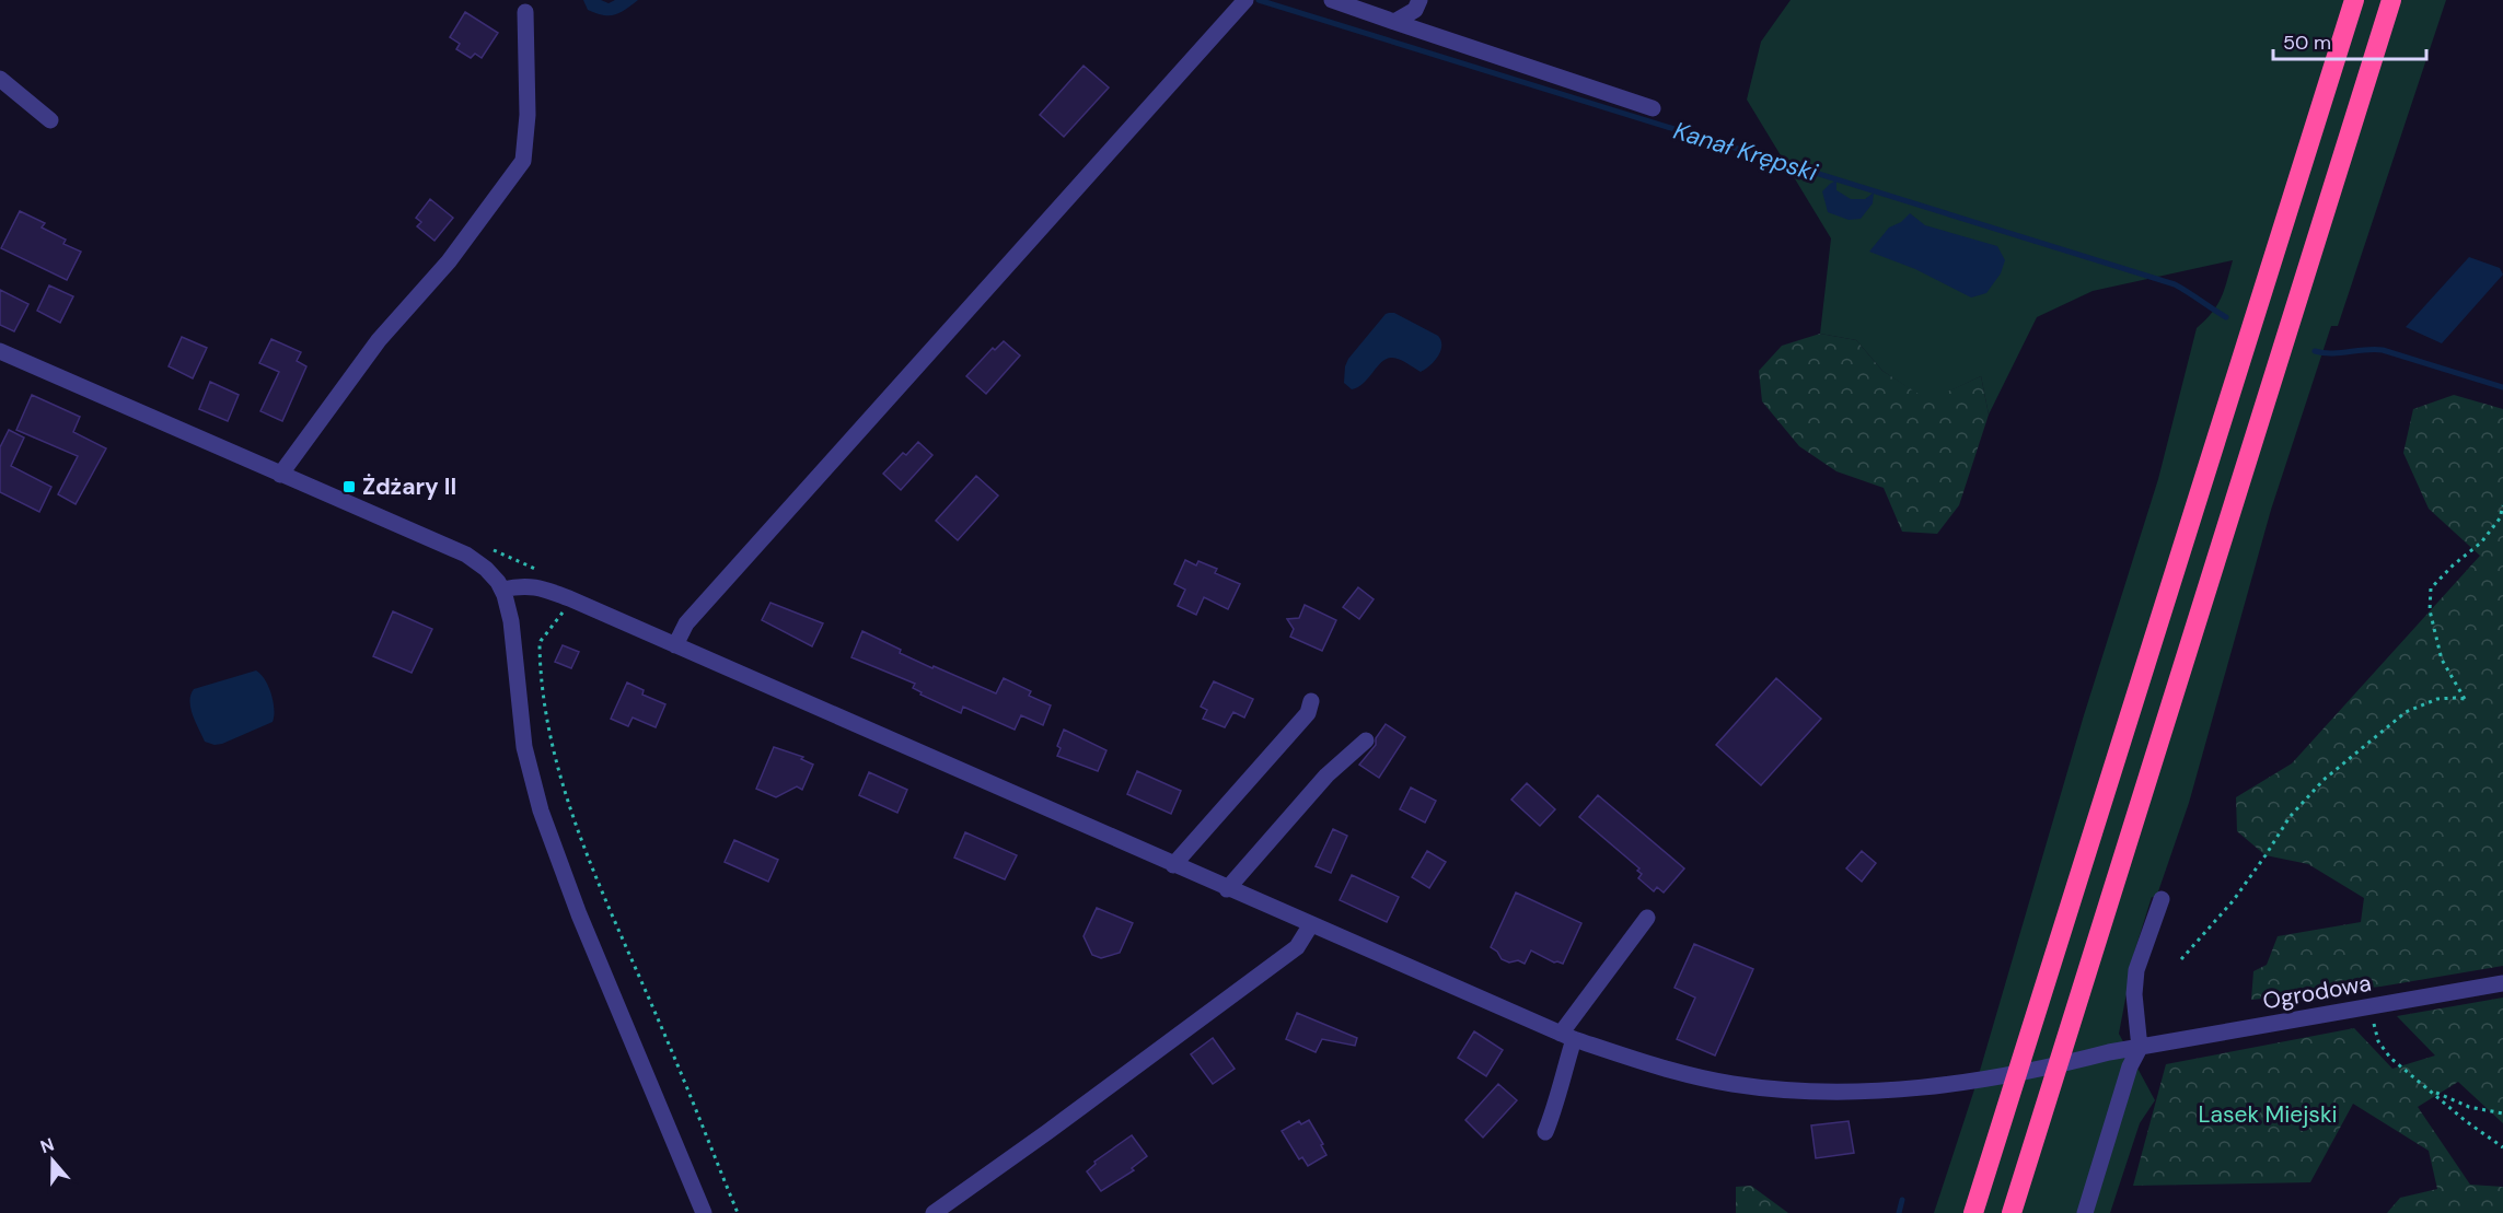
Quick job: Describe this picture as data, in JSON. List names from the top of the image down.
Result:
{
  "streets": {
    "street": ["Ogrodowa"]
  },
  "water": ["Kanał Krępski"],
  "parks": ["Lasek Miejski"],
  "places": {
    "transit": ["Żdżary II"]
  },
  "scale_bar": "50 m",
  "north": "top"
}
